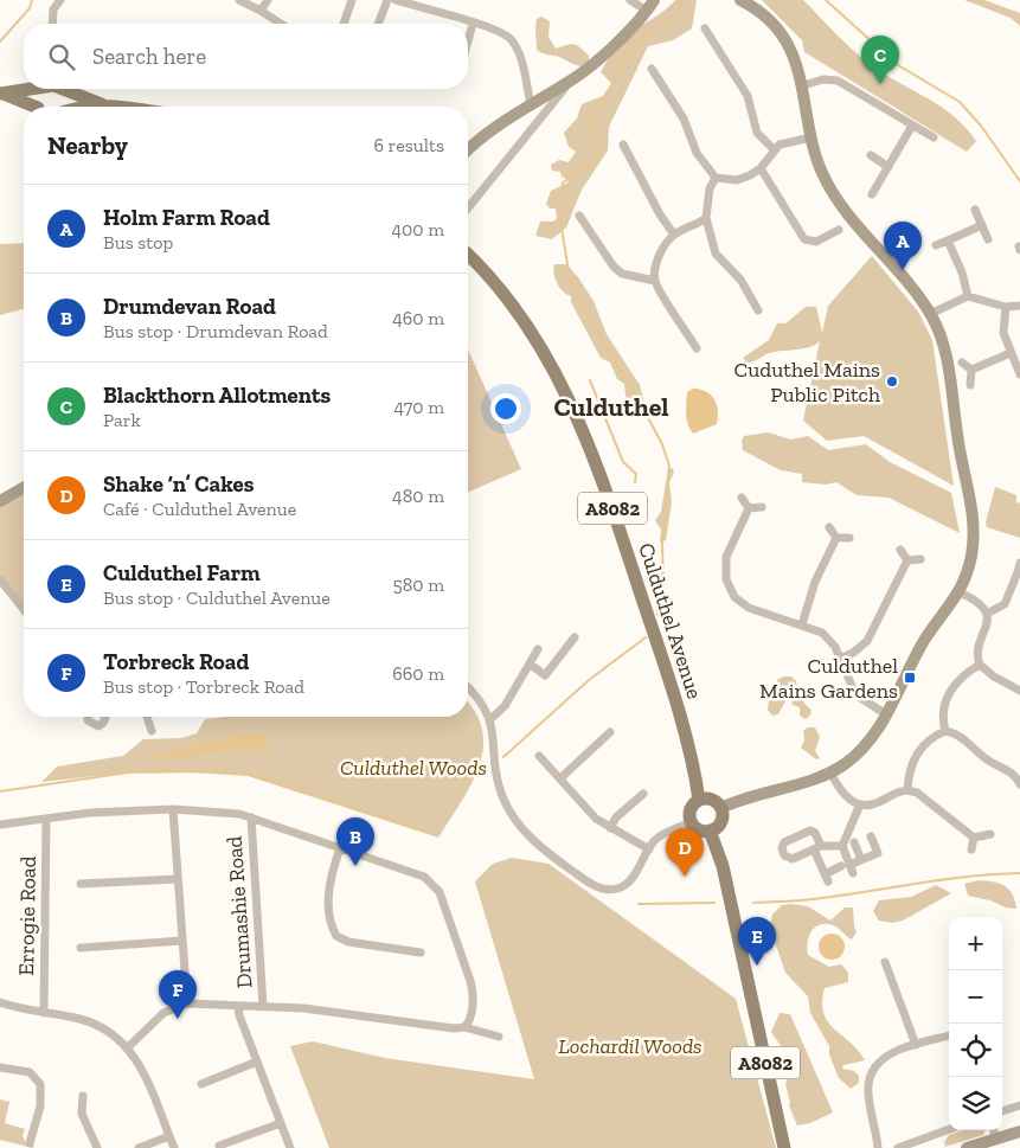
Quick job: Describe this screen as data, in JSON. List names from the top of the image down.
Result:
{
  "streets": {
    "main road": ["A8082", "Culduthel Avenue"],
    "street": ["Drumashie Road", "Errogie Road"]
  },
  "crossings": [
    ["A8082", "Culduthel Avenue"]
  ],
  "districts": ["Culduthel"],
  "parks": ["Culduthel Woods", "Lochardil Woods"],
  "places": {
    "other": ["Cuduthel Mains Public Pitch"],
    "transit": ["Culduthel Mains Gardens"]
  },
  "page": {
    "search": "Search here",
    "pins": [
      "C",
      "A",
      "B",
      "D",
      "E",
      "F"
    ],
    "heading": ["Nearby", "6 results"],
    "list": [
      {
        "mark": "A",
        "name": "Holm Farm Road",
        "note": "Bus stop",
        "value": "400 m"
      },
      {
        "mark": "B",
        "name": "Drumdevan Road",
        "note": "Bus stop · Drumdevan Road",
        "value": "460 m"
      },
      {
        "mark": "C",
        "name": "Blackthorn Allotments",
        "note": "Park",
        "value": "470 m"
      },
      {
        "mark": "D",
        "name": "Shake ‘n’ Cakes",
        "note": "Café · Culduthel Avenue",
        "value": "480 m"
      },
      {
        "mark": "E",
        "name": "Culduthel Farm",
        "note": "Bus stop · Culduthel Avenue",
        "value": "580 m"
      },
      {
        "mark": "F",
        "name": "Torbreck Road",
        "note": "Bus stop · Torbreck Road",
        "value": "660 m"
      }
    ],
    "map_buttons": ["+", "−"]
  }
}
